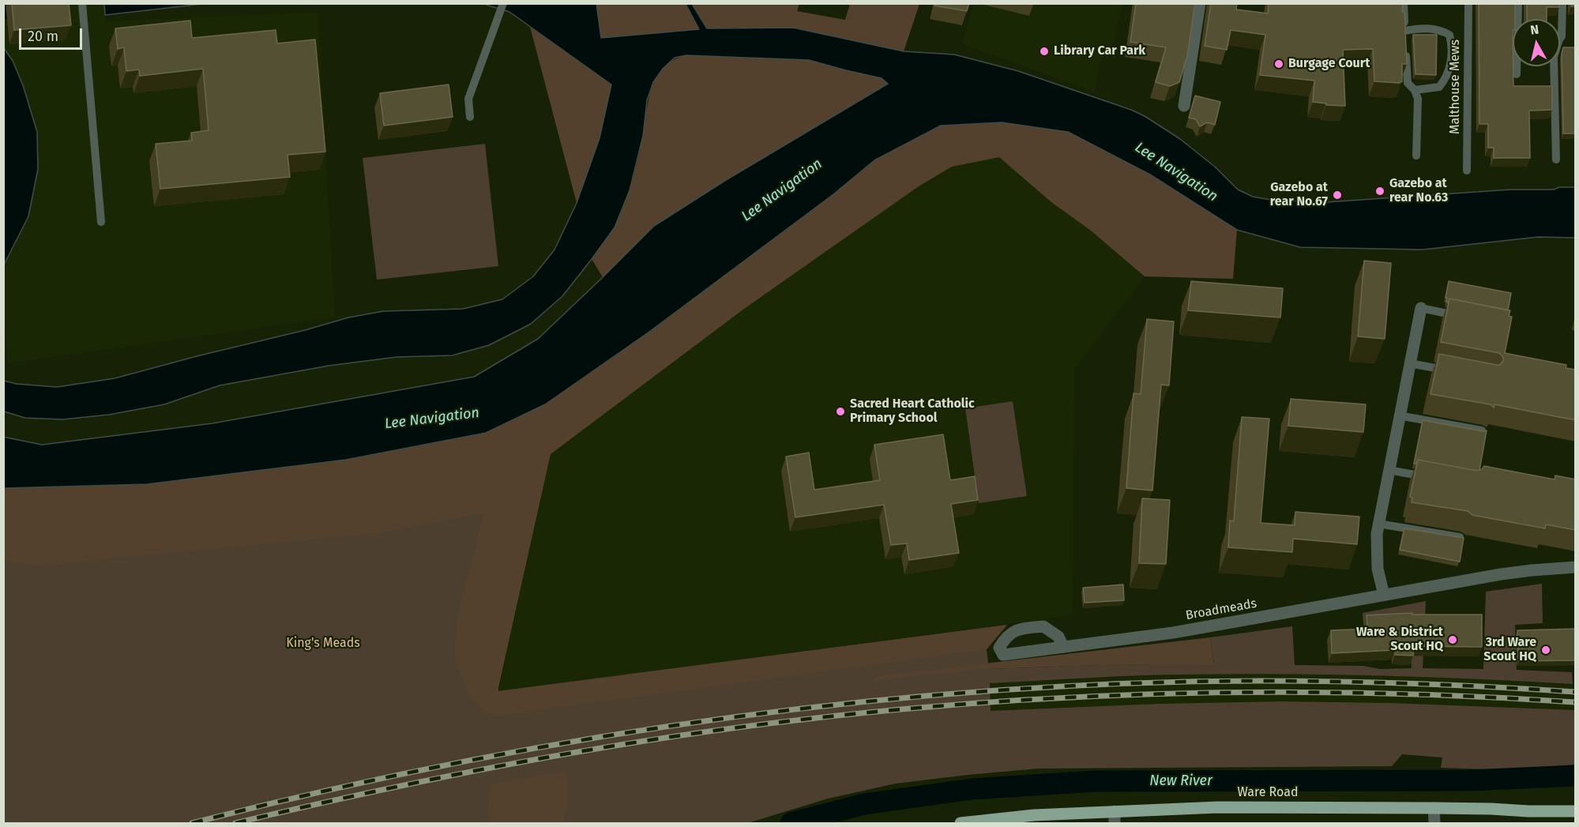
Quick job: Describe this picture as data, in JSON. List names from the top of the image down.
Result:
{
  "streets": {
    "main road": ["Ware Road"],
    "street": ["Broadmeads"],
    "lane": ["Malthouse Mews"]
  },
  "water": ["Lee Navigation", "New River"],
  "parks": ["King's Meads"],
  "places": [
    "Library Car Park",
    "Burgage Court",
    "Gazebo at rear No.63",
    "Gazebo at rear No.67",
    "Sacred Heart Catholic Primary School",
    "Ware & District Scout HQ",
    "3rd Ware Scout HQ"
  ],
  "scale_bar": "20 m",
  "north": "top"
}
